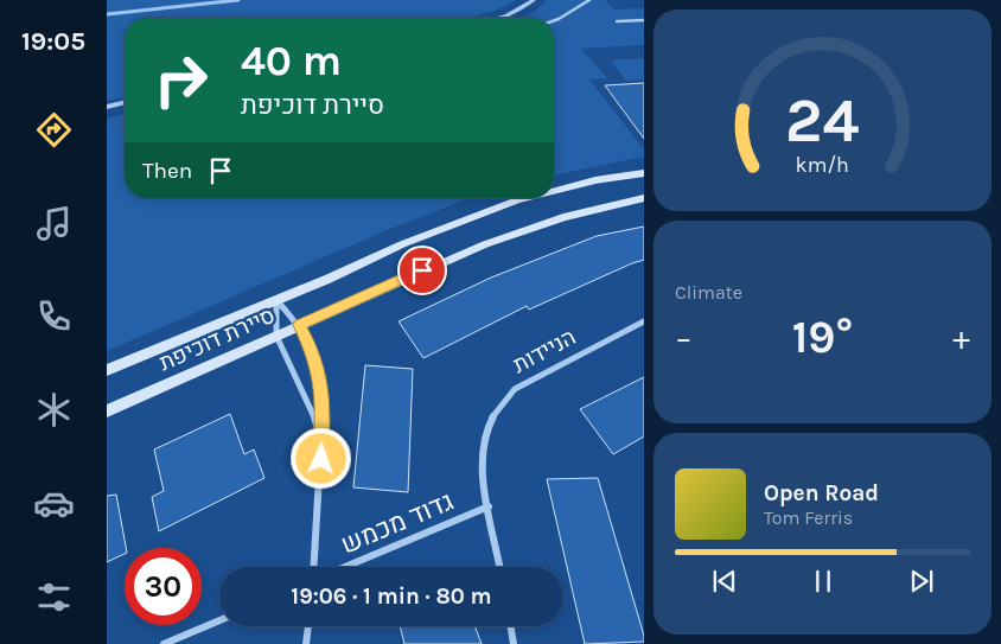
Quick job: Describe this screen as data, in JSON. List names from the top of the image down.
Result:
{
  "streets": {
    "main road": ["סיירת דוכיפת"],
    "street": ["הניידות", "גדוד מכמש"]
  },
  "crossings": [
    ["הניידות", "גדוד מכמש"]
  ],
  "page": {
    "tabs": "19:05",
    "turn": ["40 m", "סיירת דוכיפת"],
    "then": "Then",
    "tile": "Climate",
    "heat": ["−", "19°", "+"],
    "song": ["Open Road", "Tom Ferris"],
    "limit": "30",
    "trip": "19:06 · 1 min · 80 m",
    "gauge": ["24", "km/h"]
  }
}
